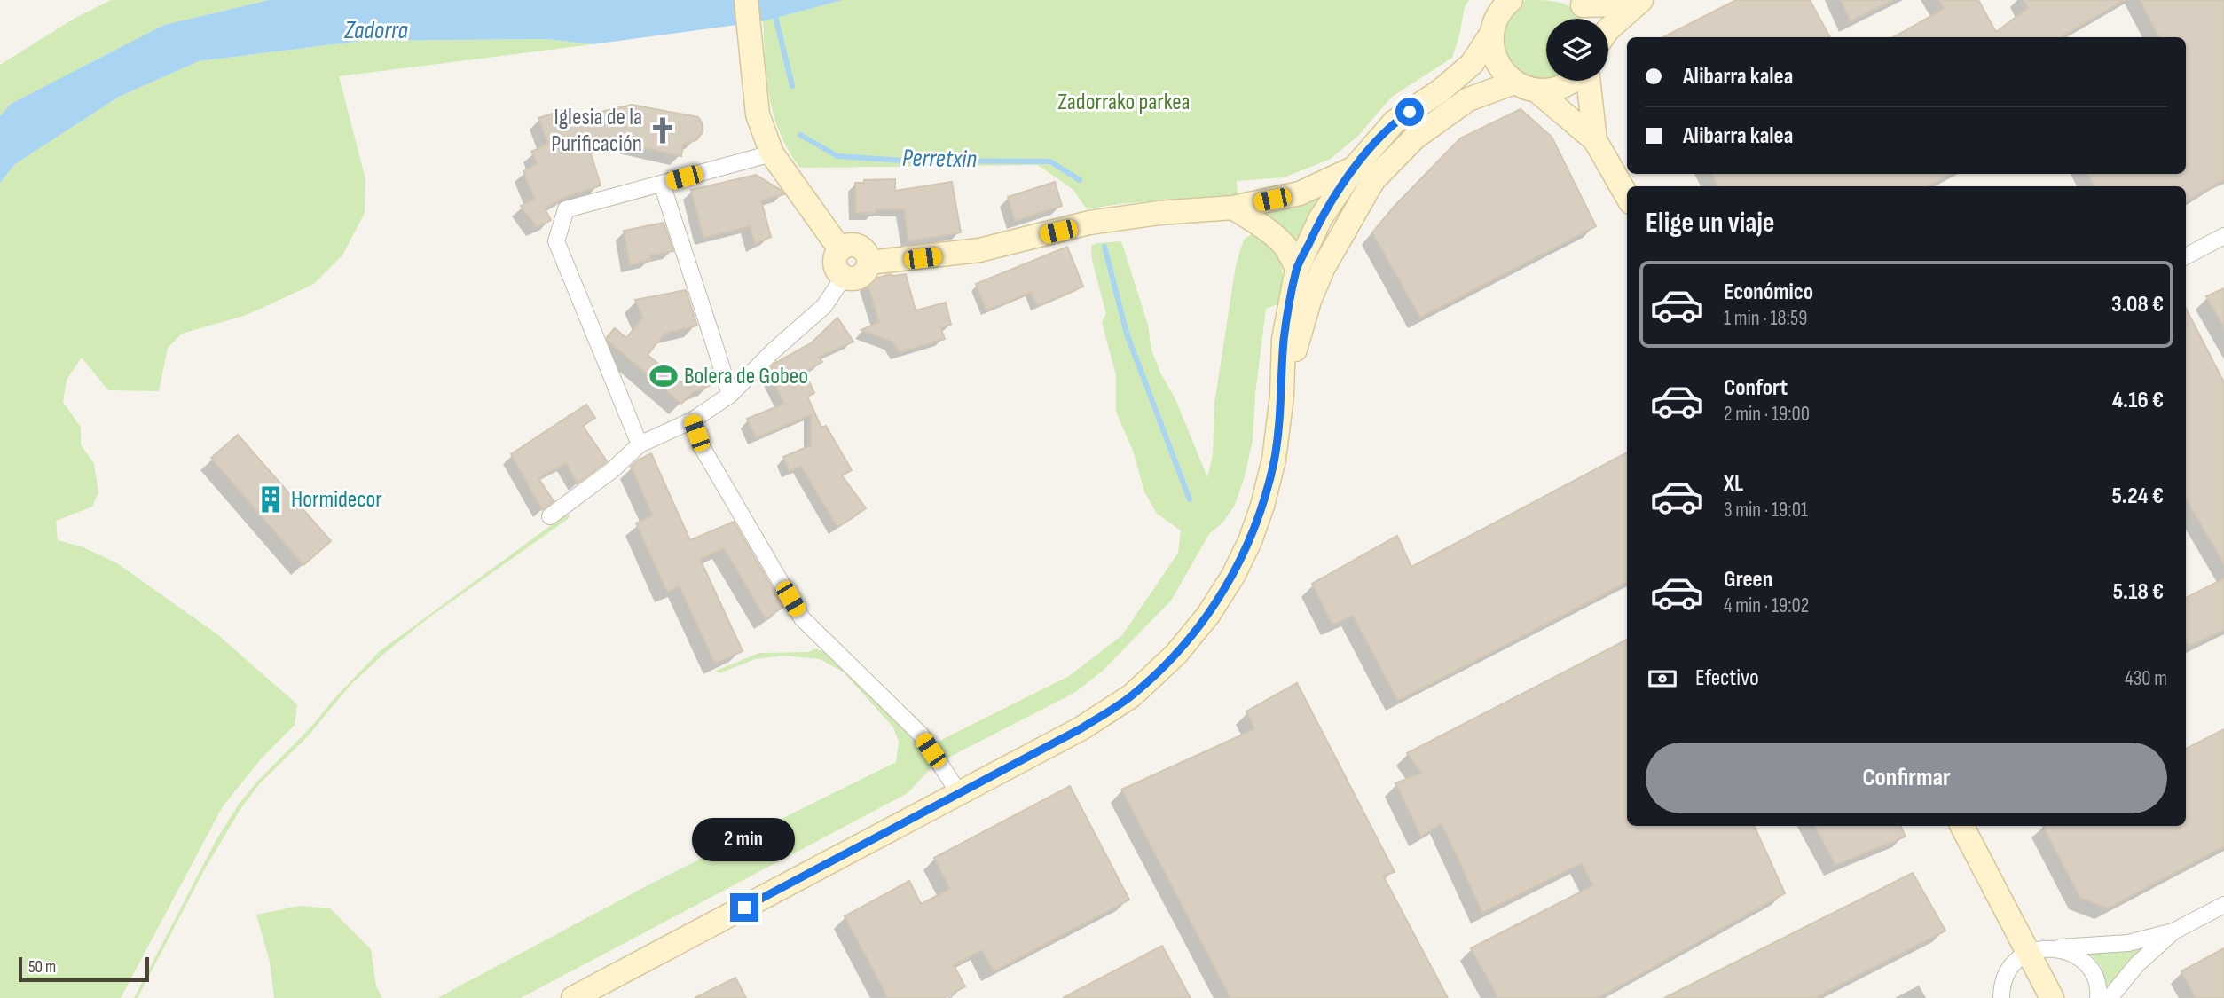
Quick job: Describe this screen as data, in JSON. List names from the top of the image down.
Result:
{
  "water": ["Zadorra", "Perretxin"],
  "parks": ["Zadorrako parkea"],
  "places": {
    "church": ["Iglesia de la Purificación"],
    "sports": ["Bolera de Gobeo"],
    "building": ["Hormidecor"]
  },
  "scale_bar": "50 m",
  "page": {
    "banner": ["Alibarra kalea", "Alibarra kalea"],
    "heading": "Elige un viaje",
    "list": [
      {
        "name": "Económico",
        "note": "1 min · 18:59",
        "value": "3.08 €"
      },
      {
        "name": "Confort",
        "note": "2 min · 19:00",
        "value": "4.16 €"
      },
      {
        "name": "XL",
        "note": "3 min · 19:01",
        "value": "5.24 €"
      },
      {
        "name": "Green",
        "note": "4 min · 19:02",
        "value": "5.18 €"
      }
    ],
    "pay": ["Efectivo", "430 m"],
    "buttons": "Confirmar",
    "bubble": "2 min",
    "scale": "50 m"
  }
}
